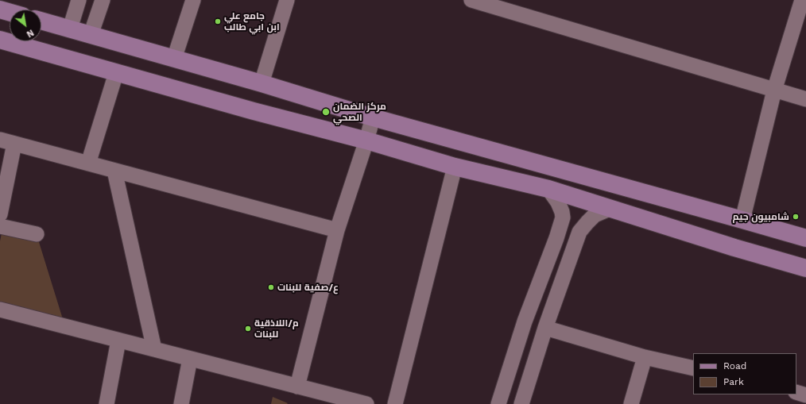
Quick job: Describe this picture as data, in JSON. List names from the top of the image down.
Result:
{
  "places": [
    "جامع علي ابن ابي طالب",
    "مركز الضمان الصحي",
    "شامبيون جيم",
    "ع/صفية للبنات",
    "م/اللاذقية للبنات"
  ],
  "legend": ["Road", "Park"],
  "north": "bottom right"
}
